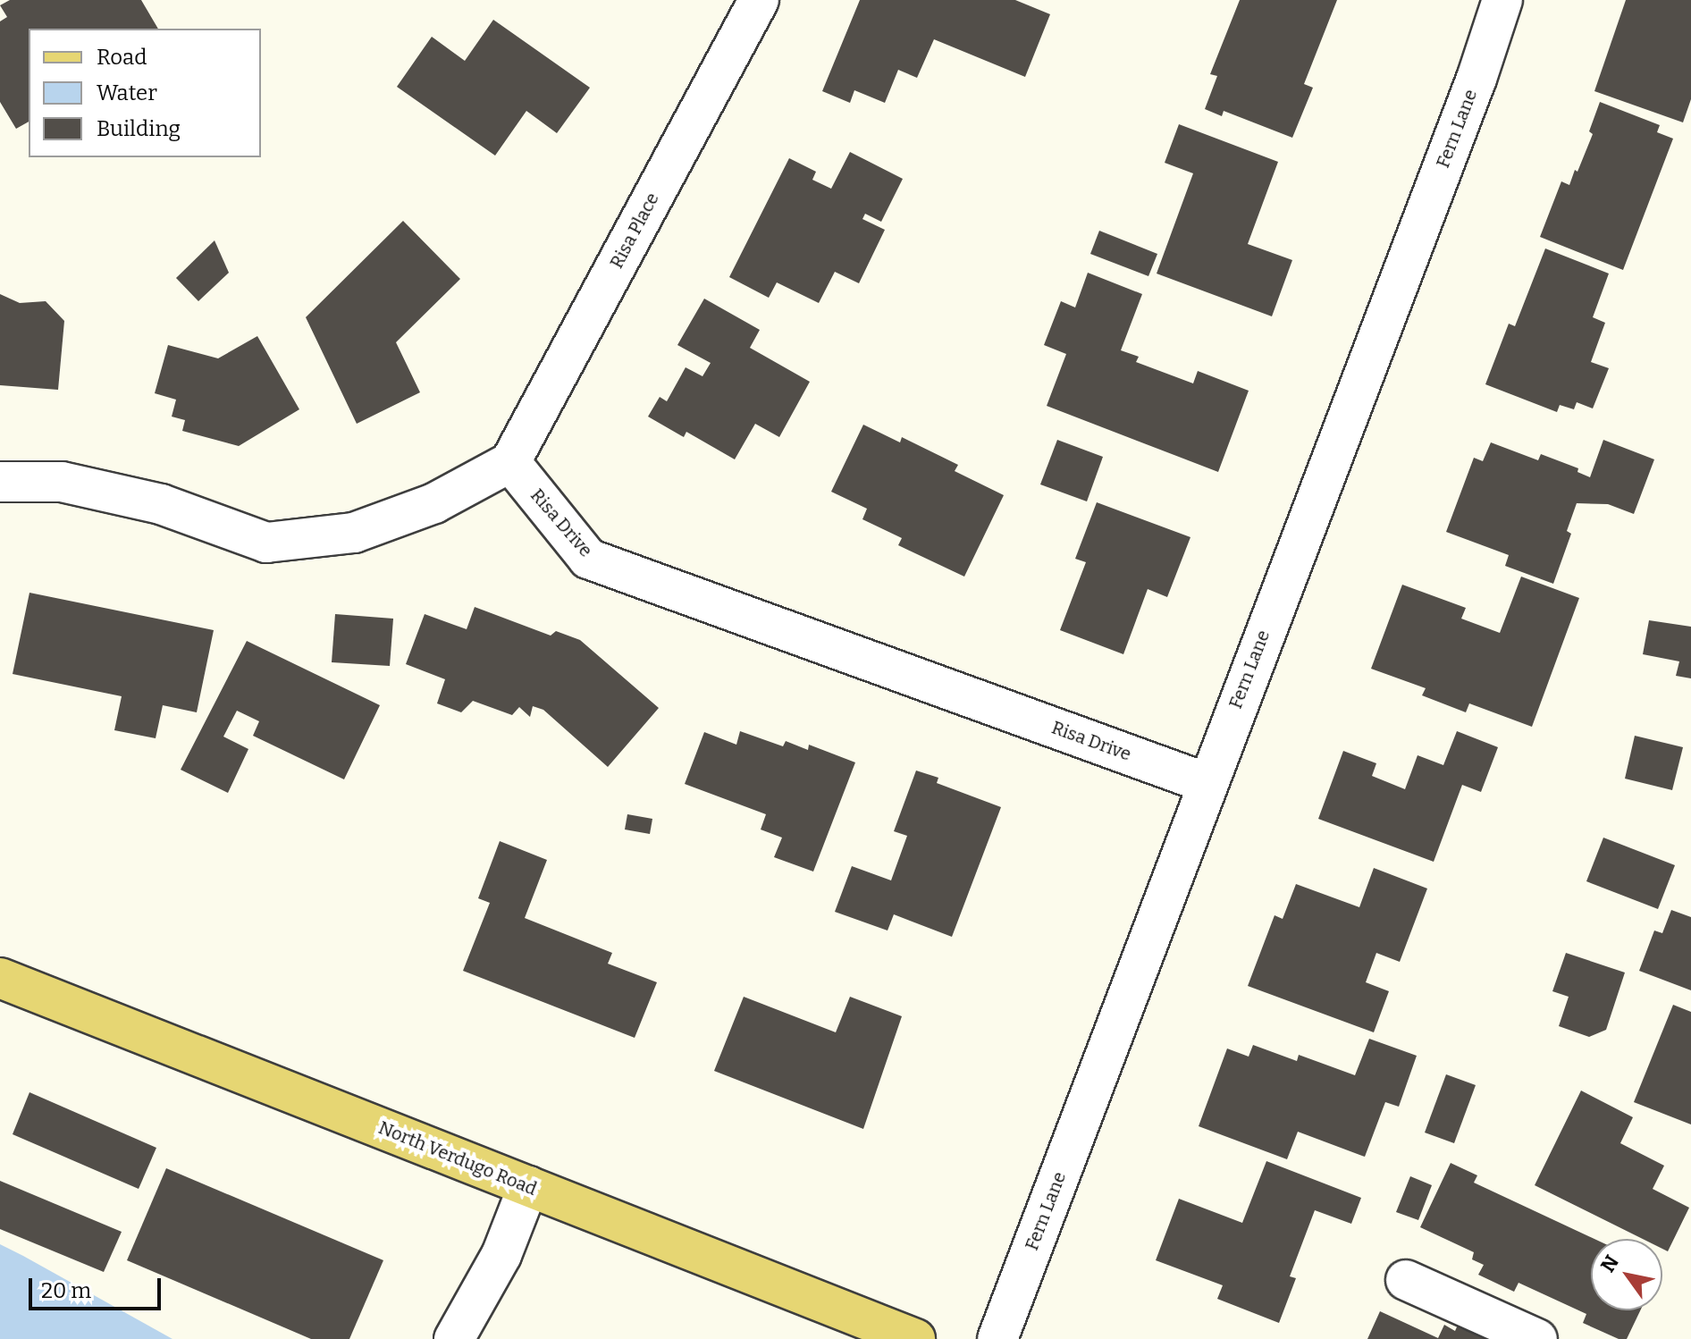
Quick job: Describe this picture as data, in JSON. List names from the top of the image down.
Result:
{
  "streets": {
    "main road": ["North Verdugo Road"],
    "street": ["Fern Lane", "Risa Place", "Risa Drive"]
  },
  "crossings": [
    ["Fern Lane", "Risa Drive"],
    ["Risa Place", "Risa Drive"]
  ],
  "legend": ["Road", "Water", "Building"],
  "scale_bar": "20 m",
  "north": "top left"
}
